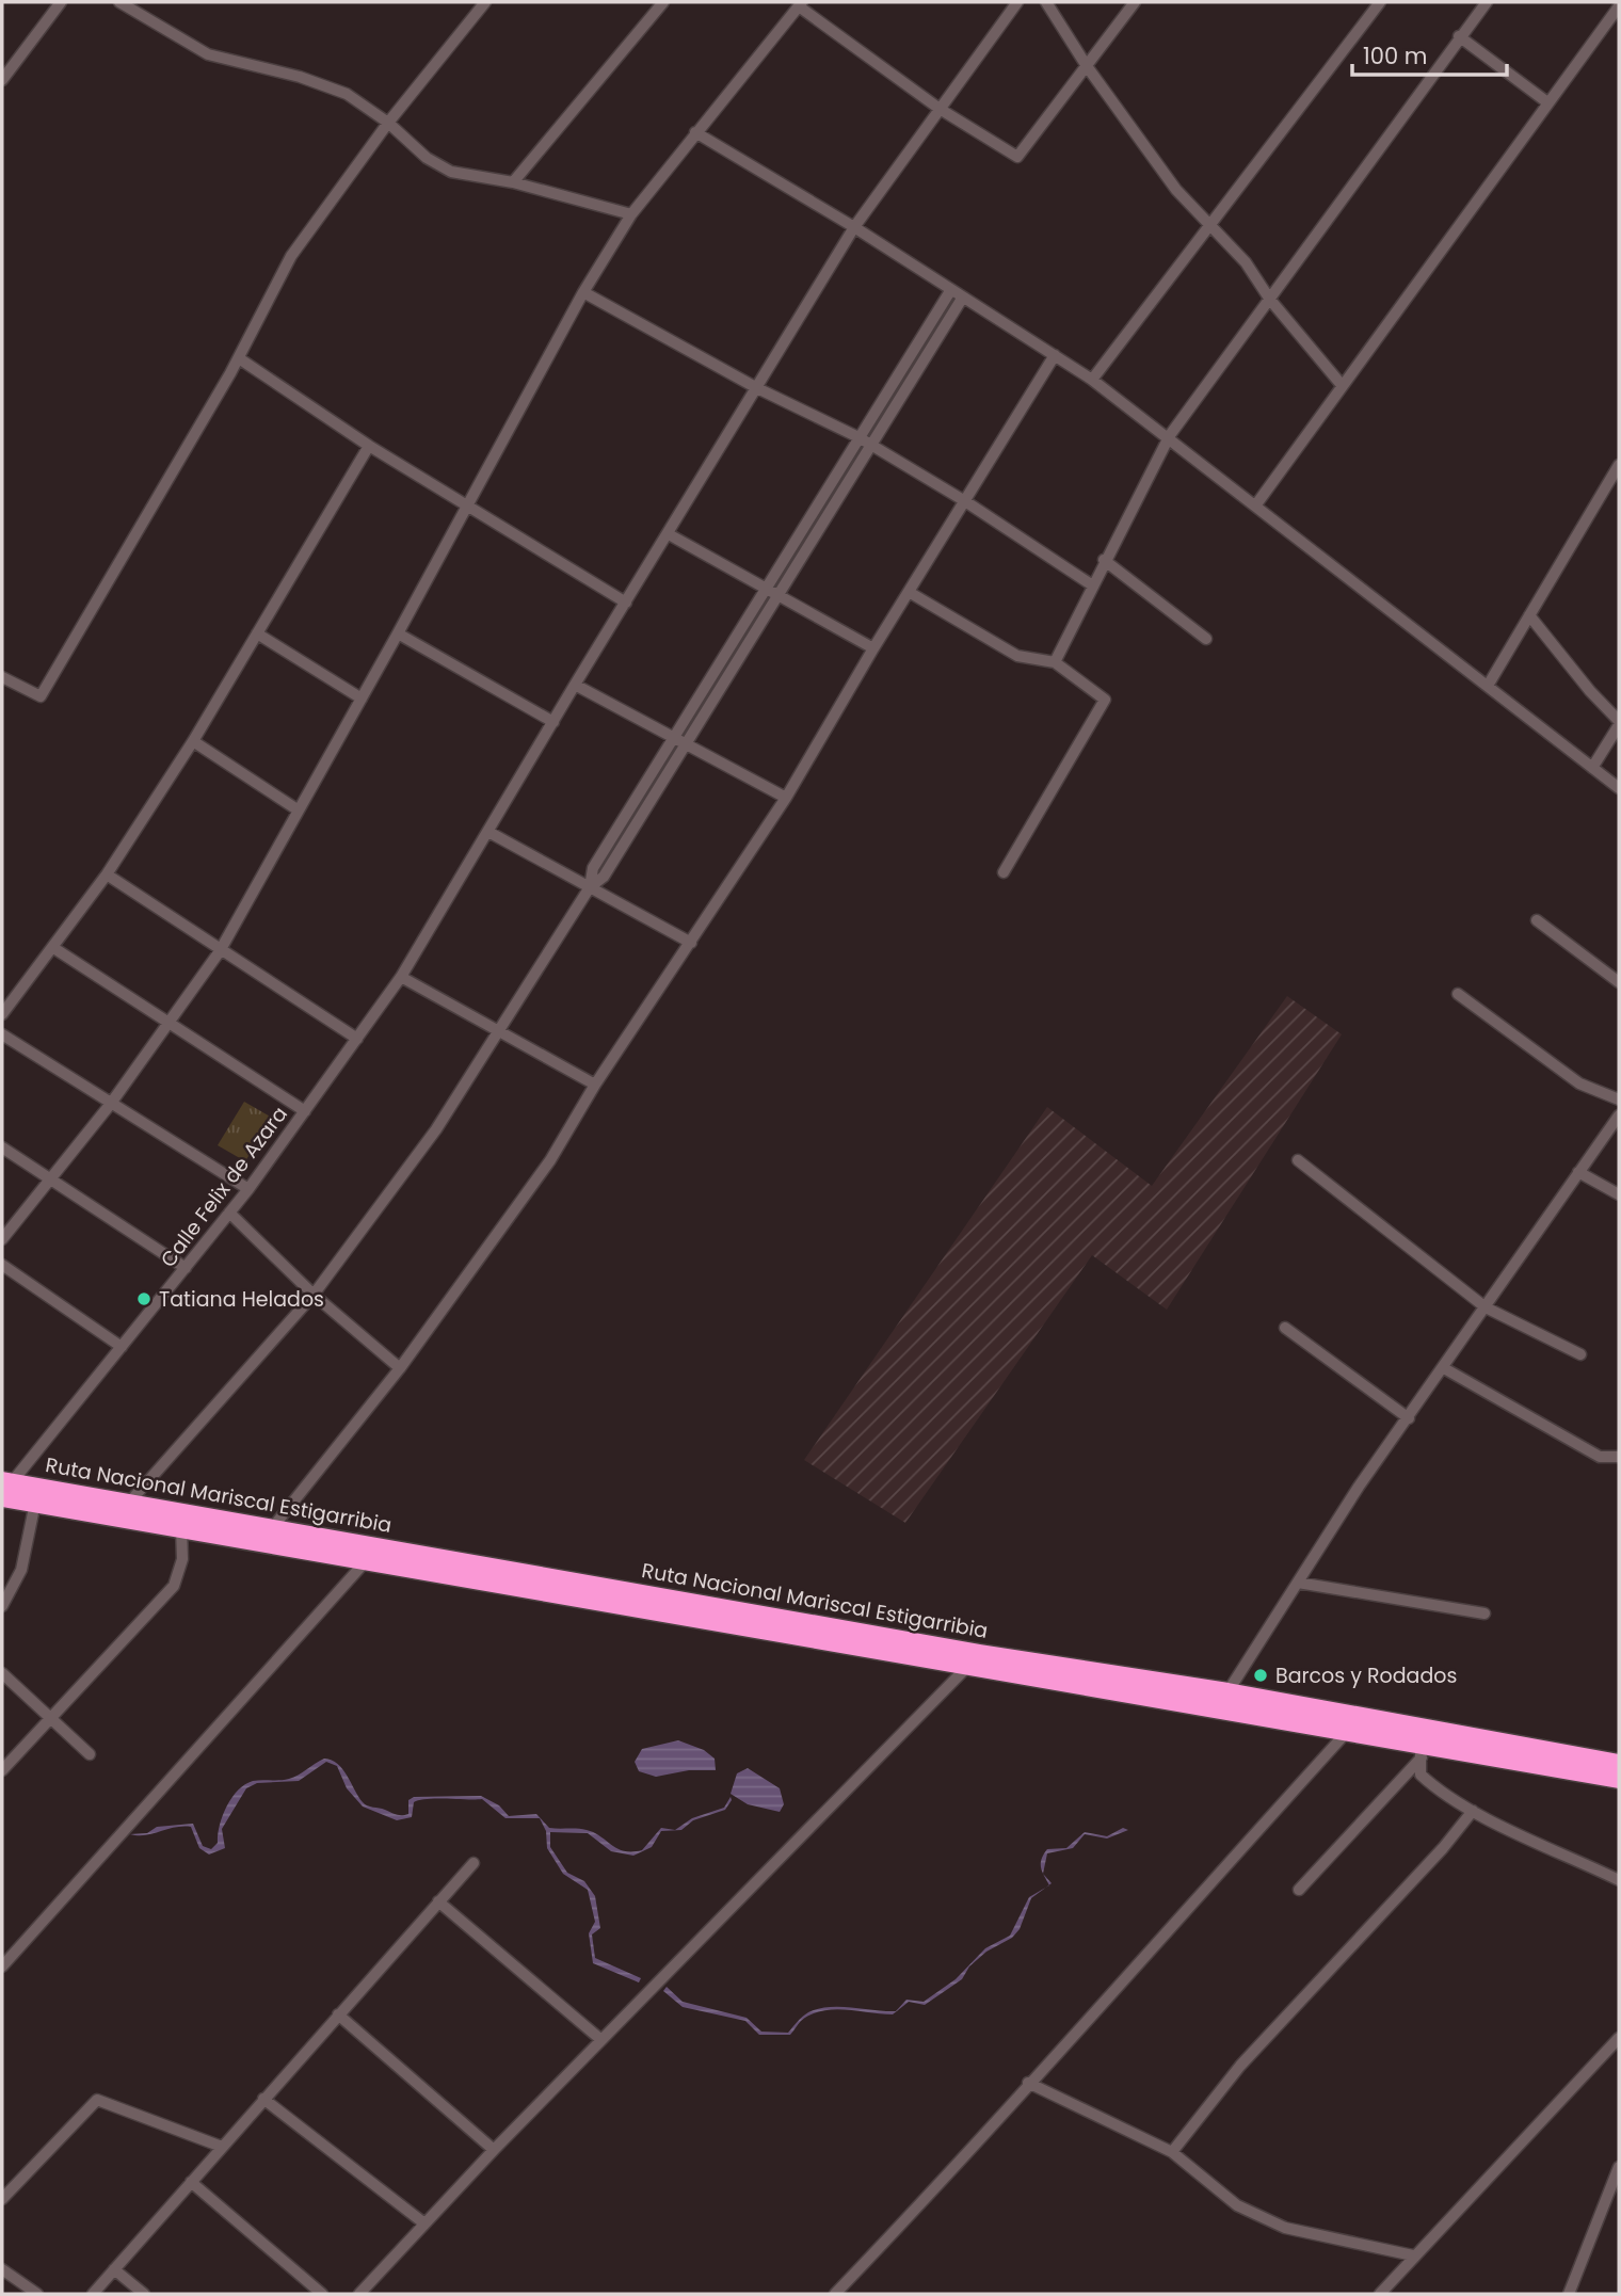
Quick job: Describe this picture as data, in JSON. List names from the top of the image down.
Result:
{
  "streets": {
    "highway": ["Ruta Nacional Mariscal Estigarribia"],
    "street": ["Calle Felix de Azara"]
  },
  "crossings": [
    ["Calle Felix de Azara", "Ruta Nacional Mariscal Estigarribia"]
  ],
  "places": ["Tatiana Helados", "Barcos y Rodados"],
  "scale_bar": "100 m"
}
